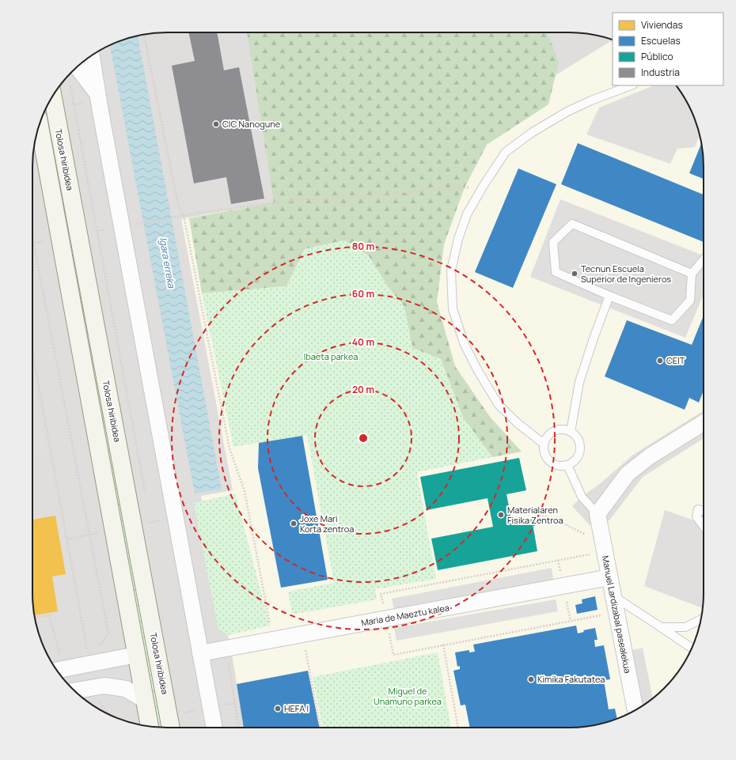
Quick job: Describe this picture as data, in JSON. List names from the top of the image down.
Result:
{
  "streets": {
    "main road": ["Tolosa hiribidea"],
    "street": ["Manuel Lardizabal pasealekua", "Maria de Maeztu kalea"]
  },
  "crossings": [
    ["Manuel Lardizabal pasealekua", "Maria de Maeztu kalea"]
  ],
  "water": ["Igara erreka"],
  "parks": ["Ibaeta parkea", "Miguel de Unamuno parkea"],
  "places": [
    "CIC Nanogune",
    "Tecnun Escuela Superior de Ingenieros",
    "CEIT",
    "Materialaren Fisika Zentroa",
    "Joxe Mari Korta zentroa",
    "Kimika Fakutatea",
    "HEFA I"
  ],
  "legend": [
    "Viviendas",
    "Escuelas",
    "Público",
    "Industria"
  ],
  "rings": [
    "80 m",
    "60 m",
    "40 m",
    "20 m"
  ]
}
